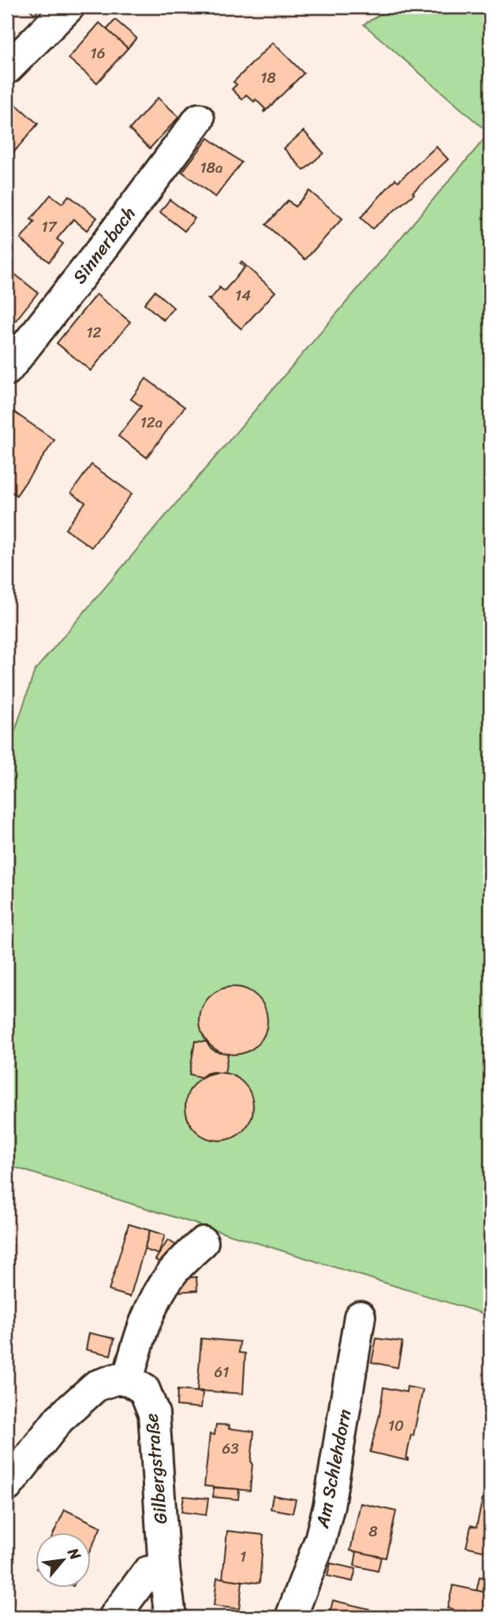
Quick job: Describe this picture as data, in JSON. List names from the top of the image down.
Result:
{
  "streets": {
    "street": ["Sinnerbach", "Gilbergstraße", "Am Schlehdorn"]
  },
  "house_numbers": [
    "16",
    "18",
    "18a",
    "17",
    "14",
    "12",
    "12a",
    "61",
    "10",
    "63",
    "8",
    "1"
  ],
  "north": "top right"
}
